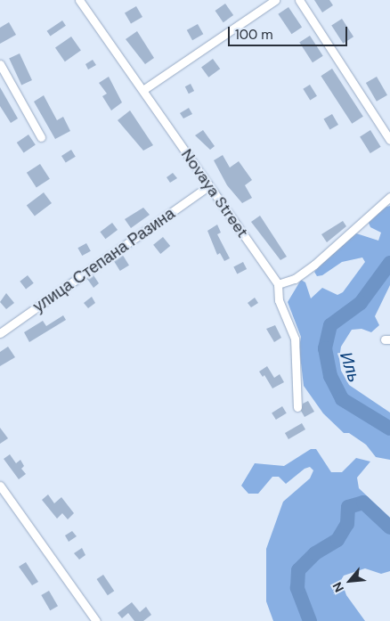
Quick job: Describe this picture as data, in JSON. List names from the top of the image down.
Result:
{
  "streets": {
    "street": ["Novaya Street", "улица Степана Разина"]
  },
  "crossings": [
    ["Novaya Street", "улица Степана Разина"]
  ],
  "water": ["Иль"],
  "scale_bar": "100 m",
  "north": "bottom left"
}
